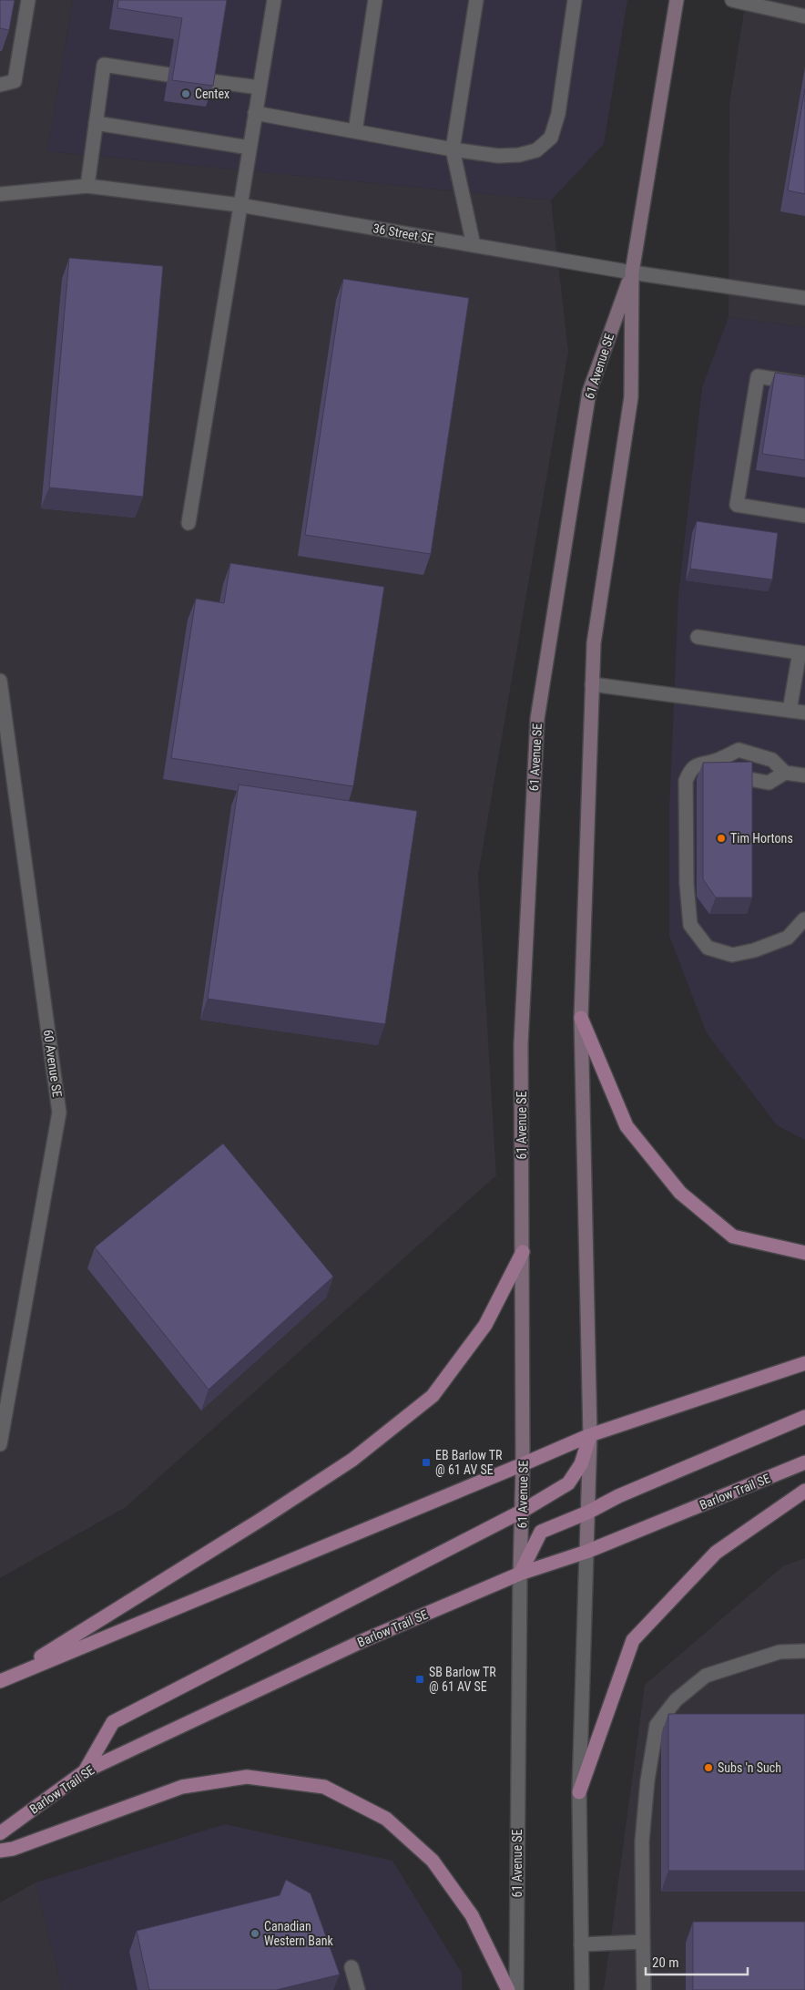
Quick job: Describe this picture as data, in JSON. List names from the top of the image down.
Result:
{
  "streets": {
    "main road": ["Barlow Trail SE"],
    "street": ["36 Street SE", "61 Avenue SE", "60 Avenue SE"]
  },
  "crossings": [
    ["36 Street SE", "61 Avenue SE"],
    ["61 Avenue SE", "Barlow Trail SE"]
  ],
  "places": {
    "other": [
      "Centex",
      "Tim Hortons",
      "Subs 'n Such",
      "Canadian Western Bank"
    ],
    "transit": ["EB Barlow TR @ 61 AV SE", "SB Barlow TR @ 61 AV SE"]
  },
  "scale_bar": "20 m"
}
